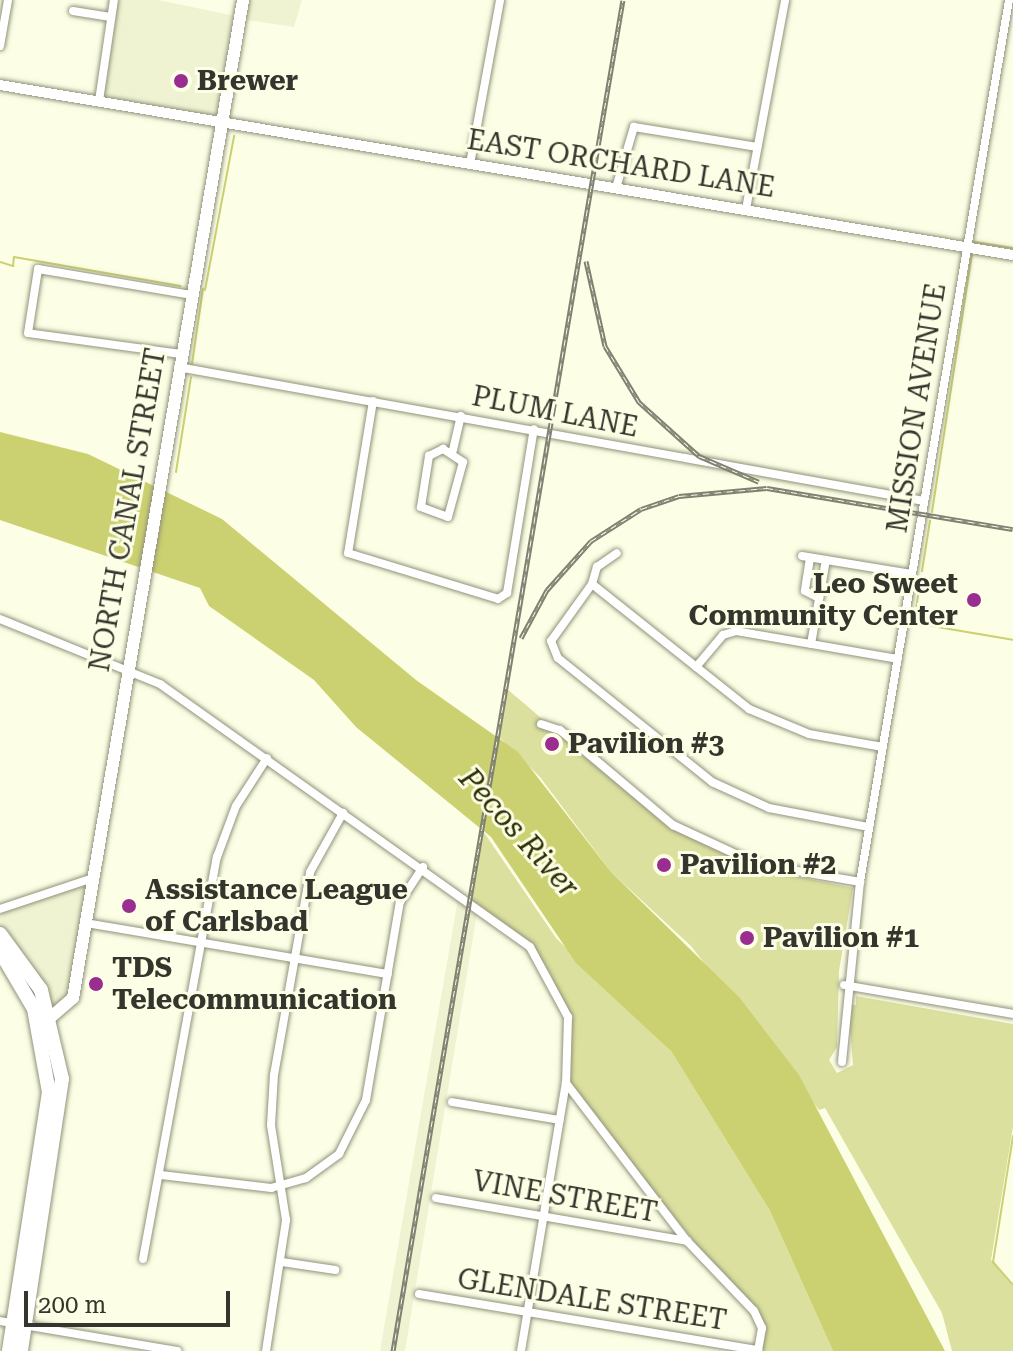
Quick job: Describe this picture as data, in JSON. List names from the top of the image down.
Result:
{
  "streets": {
    "main road": ["NORTH CANAL STREET"],
    "street": [
      "EAST ORCHARD LANE",
      "MISSION AVENUE",
      "PLUM LANE",
      "VINE STREET",
      "GLENDALE STREET"
    ]
  },
  "crossings": [
    ["EAST ORCHARD LANE", "MISSION AVENUE"],
    ["EAST ORCHARD LANE", "NORTH CANAL STREET"],
    ["MISSION AVENUE", "PLUM LANE"],
    ["PLUM LANE", "NORTH CANAL STREET"]
  ],
  "water": ["Pecos River"],
  "places": [
    "Brewer",
    "Leo Sweet Community Center",
    "Pavilion #3",
    "Pavilion #2",
    "Assistance League of Carlsbad",
    "Pavilion #1",
    "TDS Telecommunication"
  ],
  "scale_bar": "200 m"
}
